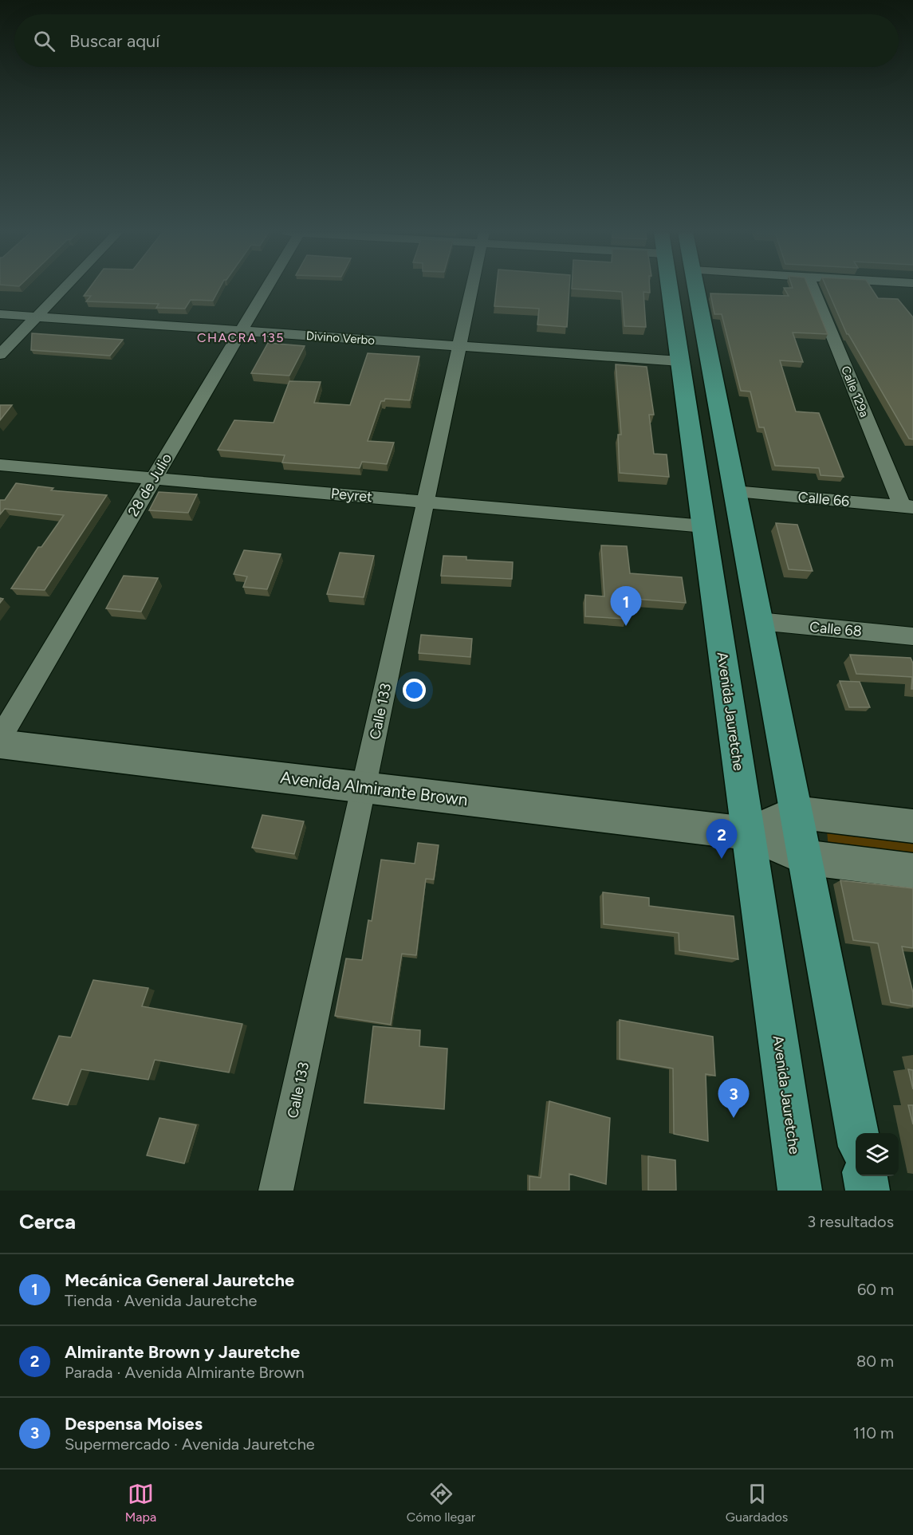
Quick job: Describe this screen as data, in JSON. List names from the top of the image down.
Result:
{
  "streets": {
    "main road": ["Avenida Jauretche", "Avenida Almirante Brown"],
    "street": [
      "Divino Verbo",
      "Calle 129a",
      "28 de Julio",
      "Peyret",
      "Calle 66",
      "Calle 68",
      "Calle 133"
    ]
  },
  "crossings": [
    ["Divino Verbo", "28 de Julio"],
    ["Divino Verbo", "Calle 133"],
    ["Divino Verbo", "Avenida Jauretche"],
    ["Calle 129a", "Calle 66"],
    ["28 de Julio", "Peyret"],
    ["Peyret", "Calle 133"],
    ["Peyret", "Avenida Jauretche"],
    ["Calle 133", "Avenida Almirante Brown"],
    ["Avenida Jauretche", "Avenida Almirante Brown"]
  ],
  "districts": ["CHACRA 135"],
  "page": {
    "search": "Buscar aquí",
    "pins": ["1", "2", "3"],
    "heading": ["Cerca", "3 resultados"],
    "list": [
      {
        "mark": "1",
        "name": "Mecánica General Jauretche",
        "note": "Tienda · Avenida Jauretche",
        "value": "60 m"
      },
      {
        "mark": "2",
        "name": "Almirante Brown y Jauretche",
        "note": "Parada · Avenida Almirante Brown",
        "value": "80 m"
      },
      {
        "mark": "3",
        "name": "Despensa Moises",
        "note": "Supermercado · Avenida Jauretche",
        "value": "110 m"
      }
    ],
    "nav": ["Mapa", "Cómo llegar", "Guardados"]
  }
}
